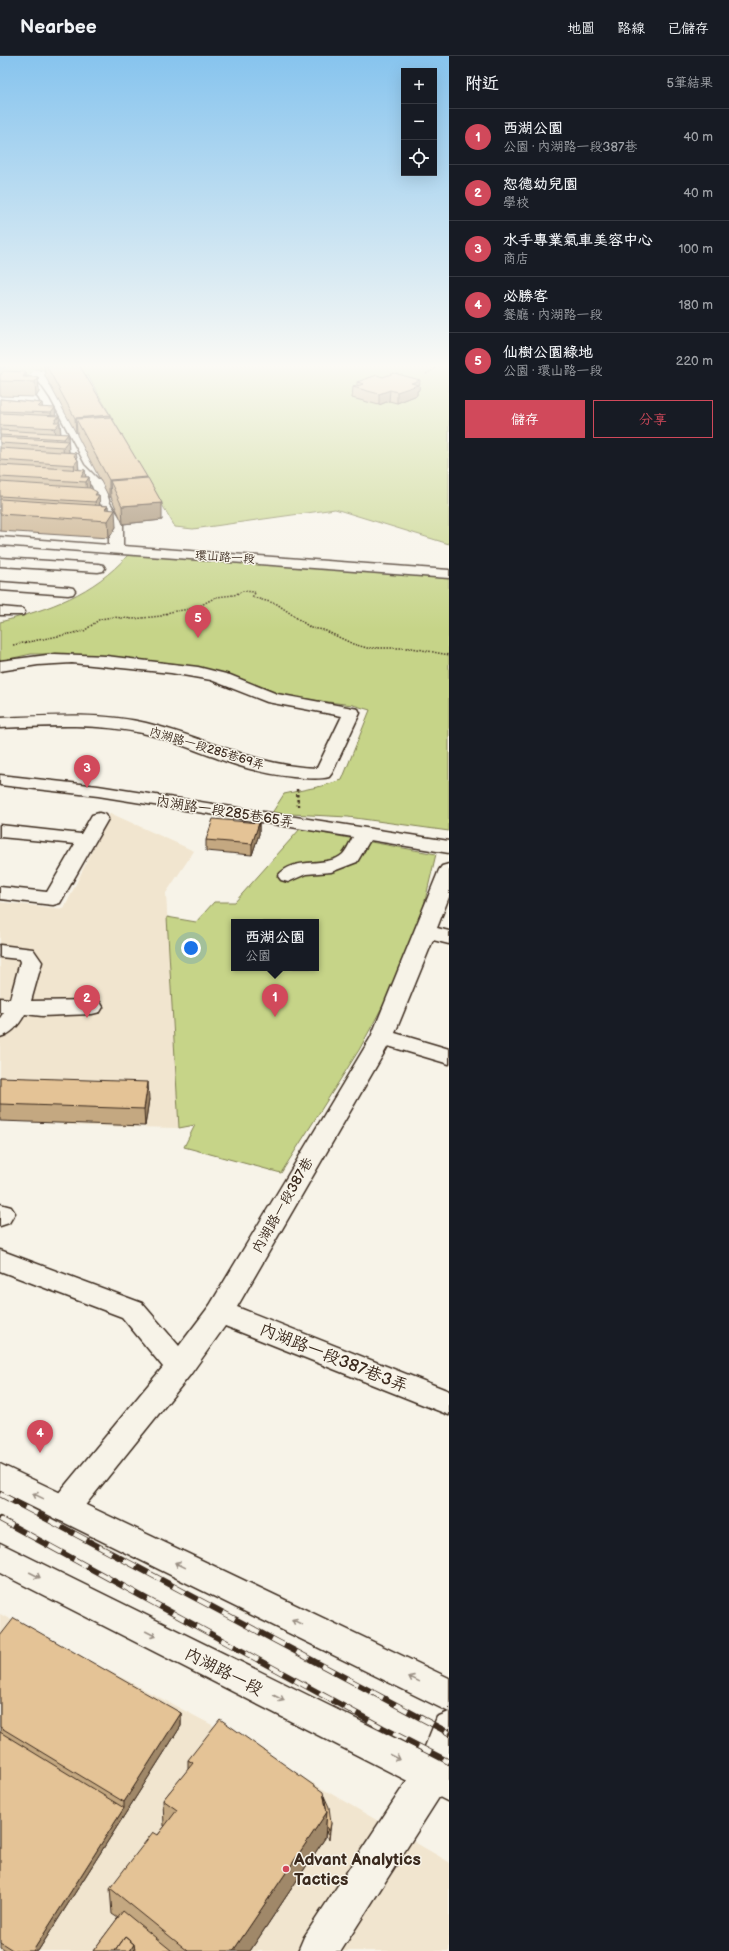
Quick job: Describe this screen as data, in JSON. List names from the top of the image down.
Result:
{
  "streets": {
    "street": [
      "環山路一段",
      "內湖路一段285巷69弄",
      "內湖路一段285巷65弄",
      "內湖路一段387巷",
      "內湖路一段387巷3弄",
      "內湖路一段"
    ]
  },
  "crossings": [
    ["內湖路一段387巷", "內湖路一段387巷3弄"]
  ],
  "places": ["Advant Analytics Tactics"],
  "page": {
    "header": "Nearbee",
    "nav": ["地圖", "路線", "已儲存"],
    "heading": ["附近", "5筆結果"],
    "map_buttons": ["+", "−"],
    "list": [
      {
        "mark": "1",
        "name": "西湖公園",
        "note": "公園 · 內湖路一段387巷",
        "value": "40 m"
      },
      {
        "mark": "2",
        "name": "恕德幼兒園",
        "note": "學校",
        "value": "40 m"
      },
      {
        "mark": "3",
        "name": "水手專業氣車美容中心",
        "note": "商店",
        "value": "100 m"
      },
      {
        "mark": "4",
        "name": "必勝客",
        "note": "餐廳 · 內湖路一段",
        "value": "180 m"
      },
      {
        "mark": "5",
        "name": "仙樹公園綠地",
        "note": "公園 · 環山路一段",
        "value": "220 m"
      }
    ],
    "buttons": ["儲存", "分享"],
    "pins": [
      "5",
      "3",
      "1",
      "2",
      "4"
    ],
    "popup": ["西湖公園", "公園"]
  }
}
